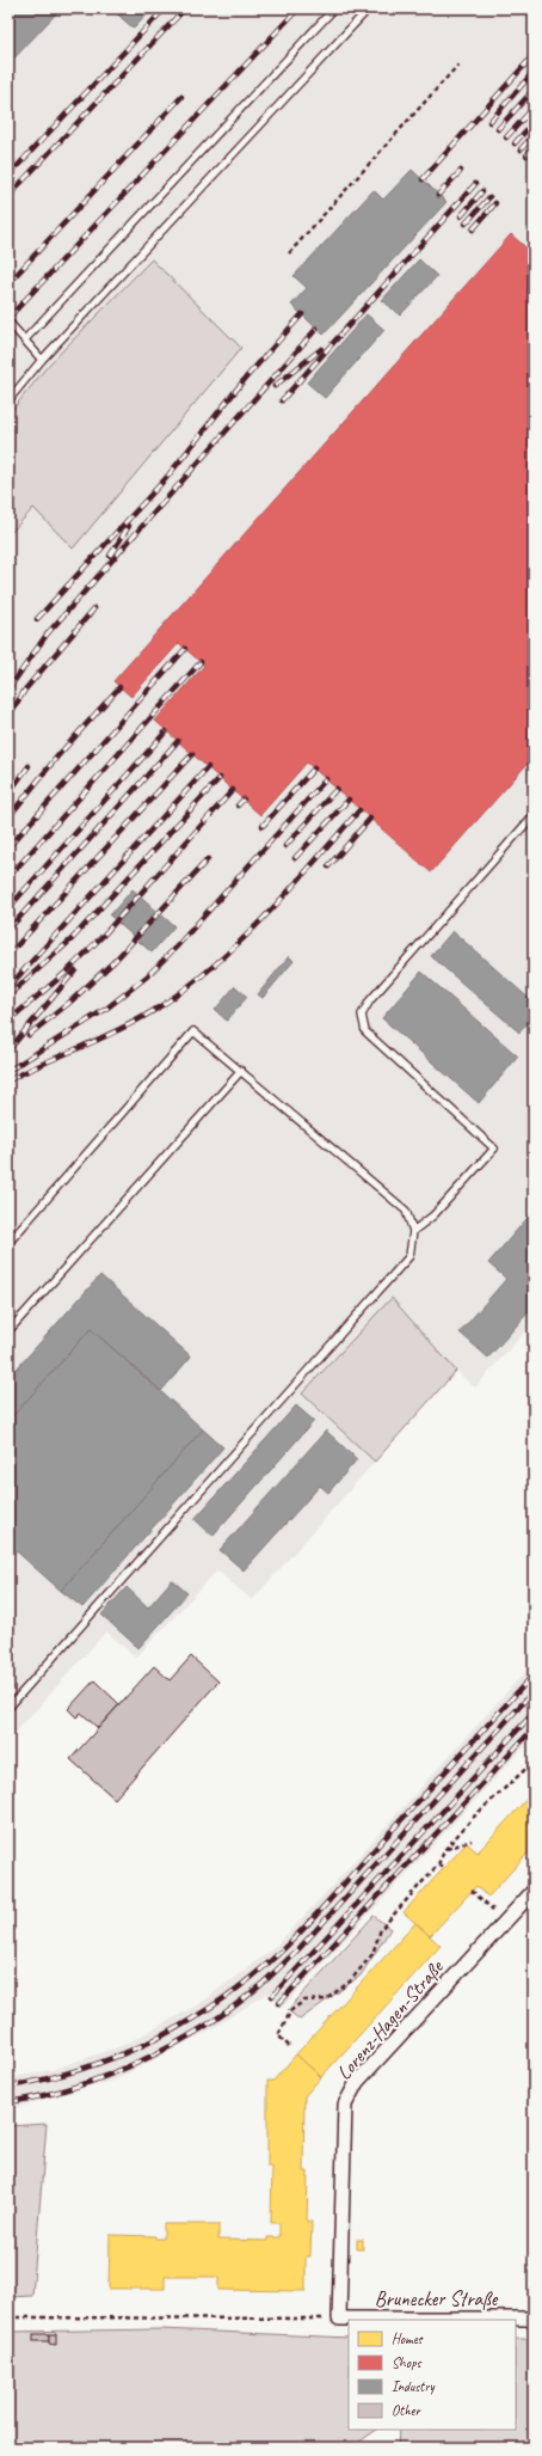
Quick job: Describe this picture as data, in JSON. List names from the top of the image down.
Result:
{
  "streets": {
    "street": ["Lorenz-Hagen-Straße", "Brunecker Straße"]
  },
  "crossings": [
    ["Lorenz-Hagen-Straße", "Brunecker Straße"]
  ],
  "legend": [
    "Homes",
    "Shops",
    "Industry",
    "Other"
  ]
}
